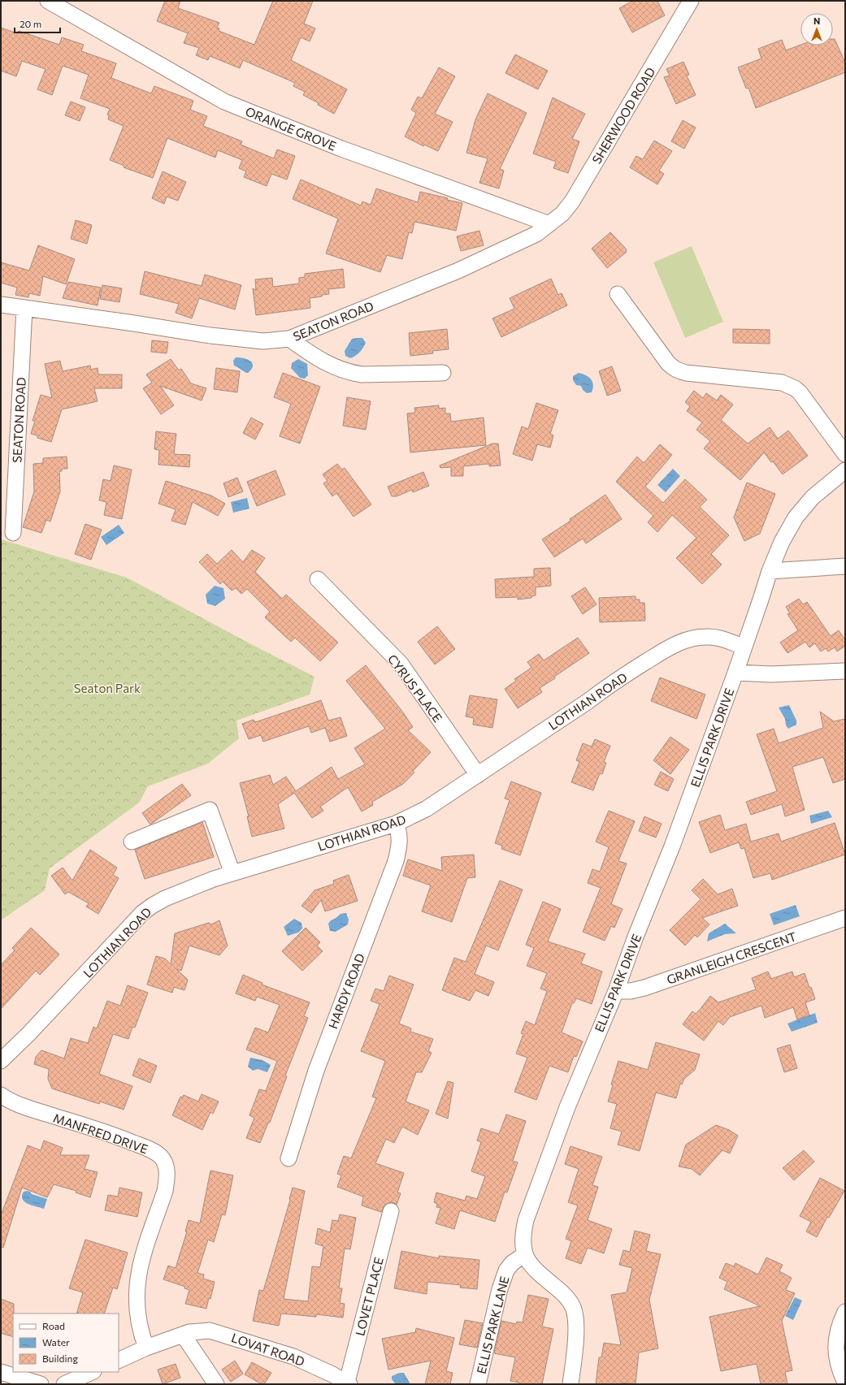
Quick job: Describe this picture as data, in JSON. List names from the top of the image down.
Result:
{
  "streets": {
    "street": [
      "SHERWOOD ROAD",
      "ORANGE GROVE",
      "SEATON ROAD",
      "CYRUS PLACE",
      "LOTHIAN ROAD",
      "ELLIS PARK DRIVE",
      "GRANLEIGH CRESCENT",
      "HARDY ROAD",
      "MANFRED DRIVE",
      "LOVET PLACE",
      "ELLIS PARK LANE",
      "LOVAT ROAD"
    ]
  },
  "crossings": [
    ["SHERWOOD ROAD", "ORANGE GROVE"],
    ["SHERWOOD ROAD", "SEATON ROAD"],
    ["ORANGE GROVE", "SEATON ROAD"],
    ["CYRUS PLACE", "LOTHIAN ROAD"],
    ["LOTHIAN ROAD", "ELLIS PARK DRIVE"],
    ["LOTHIAN ROAD", "HARDY ROAD"],
    ["ELLIS PARK DRIVE", "GRANLEIGH CRESCENT"],
    ["ELLIS PARK DRIVE", "ELLIS PARK LANE"],
    ["LOVET PLACE", "LOVAT ROAD"]
  ],
  "parks": ["Seaton Park"],
  "legend": ["Road", "Water", "Building"],
  "scale_bar": "20 m",
  "north": "top"
}
